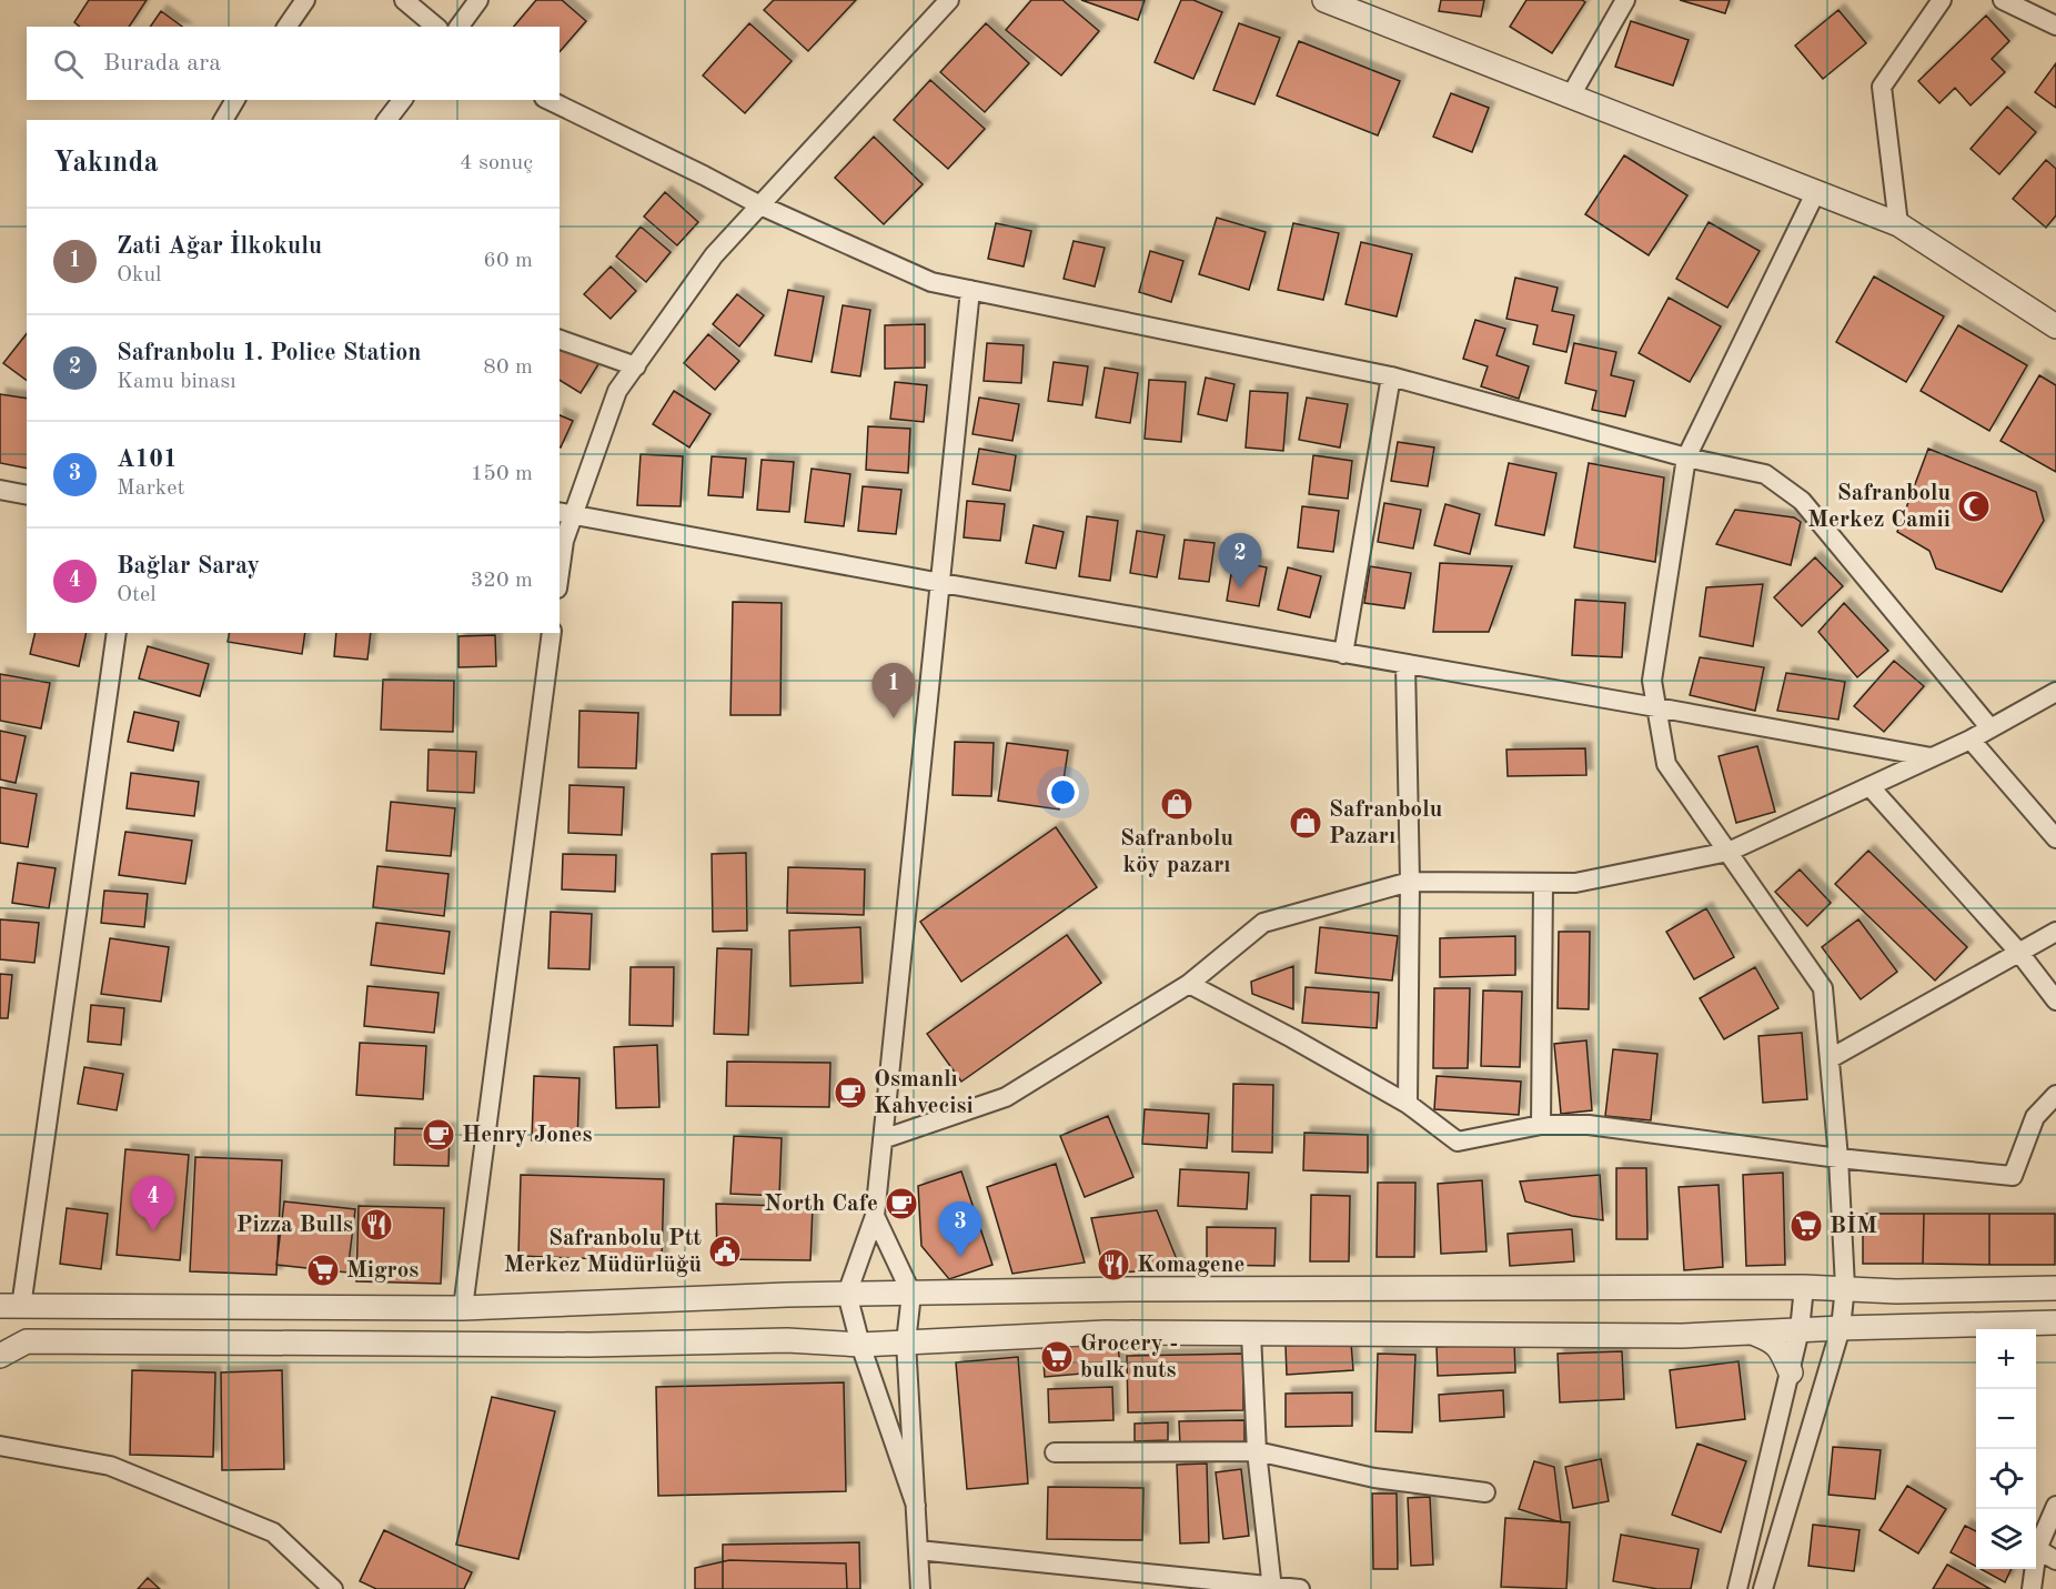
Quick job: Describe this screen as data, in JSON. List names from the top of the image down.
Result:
{
  "places": {
    "mosque": ["Safranbolu Merkez Camii"],
    "shop": ["Safranbolu köy pazarı", "Safranbolu Pazarı"],
    "cafe": ["Osmanlı Kahvecisi", "Henry Jones", "North Cafe"],
    "restaurant": ["Pizza Bulls", "Komagene"],
    "supermarket": ["BİM", "Migros", "Grocery - bulk nuts"],
    "public building": ["Safranbolu Ptt Merkez Müdürlüğü"]
  },
  "page": {
    "search": "Burada ara",
    "heading": ["Yakında", "4 sonuç"],
    "list": [
      {
        "mark": "1",
        "name": "Zati Ağar İlkokulu",
        "note": "Okul",
        "value": "60 m"
      },
      {
        "mark": "2",
        "name": "Safranbolu 1. Police Station",
        "note": "Kamu binası",
        "value": "80 m"
      },
      {
        "mark": "3",
        "name": "A101",
        "note": "Market",
        "value": "150 m"
      },
      {
        "mark": "4",
        "name": "Bağlar Saray",
        "note": "Otel",
        "value": "320 m"
      }
    ],
    "pins": [
      "2",
      "1",
      "4",
      "3"
    ],
    "map_buttons": ["+", "−"]
  }
}
